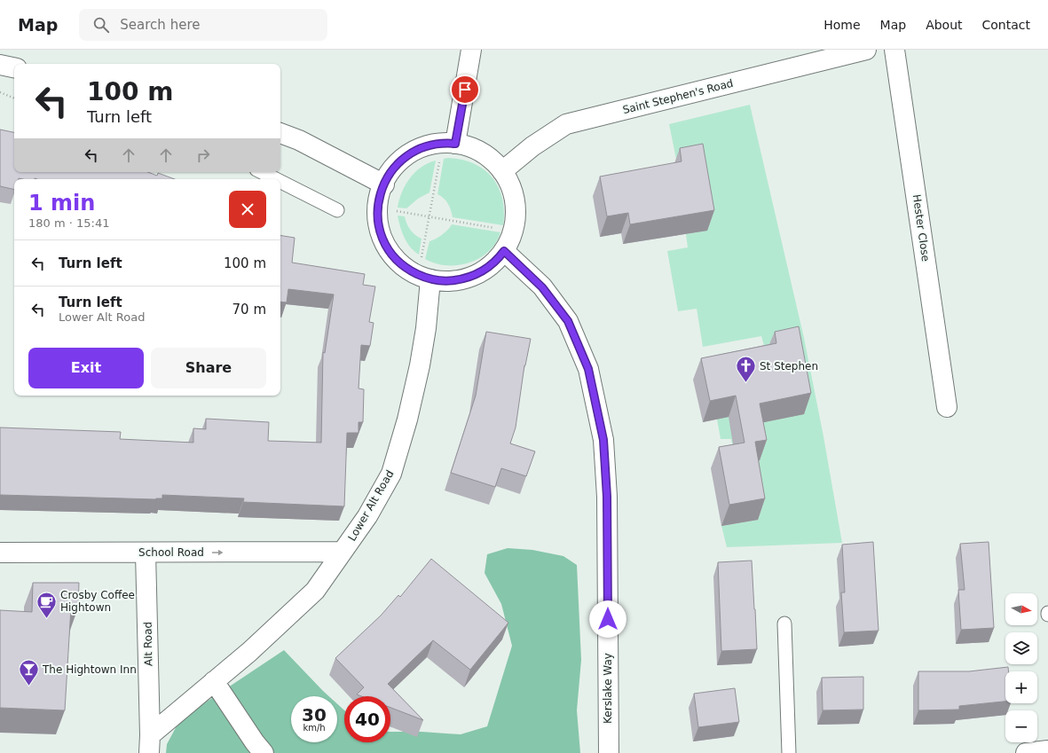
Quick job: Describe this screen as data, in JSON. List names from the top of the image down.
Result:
{
  "streets": {
    "street": [
      "Saint Stephen's Road",
      "Hester Close",
      "Lower Alt Road",
      "School Road",
      "Alt Road",
      "Kerslake Way"
    ]
  },
  "crossings": [
    ["Lower Alt Road", "School Road"],
    ["Lower Alt Road", "Alt Road"],
    ["School Road", "Alt Road"]
  ],
  "one_way": ["School Road"],
  "places": {
    "church": ["St Stephen"],
    "cafe": ["Crosby Coffee Hightown"],
    "bar": ["The Hightown Inn"]
  },
  "north": "right",
  "page": {
    "header": "Map",
    "search": "Search here",
    "nav": [
      "Home",
      "Map",
      "About",
      "Contact"
    ],
    "turn": ["100 m", "Turn left"],
    "heading": ["1 min", "180 m · 15:41"],
    "list": [
      {
        "name": "Turn left",
        "value": "100 m"
      },
      {
        "name": "Turn left",
        "note": "Lower Alt Road",
        "value": "70 m"
      }
    ],
    "buttons": ["Exit", "Share"],
    "map_buttons": ["+", "−"],
    "speed": "30 km/h",
    "limit": "40"
  }
}
